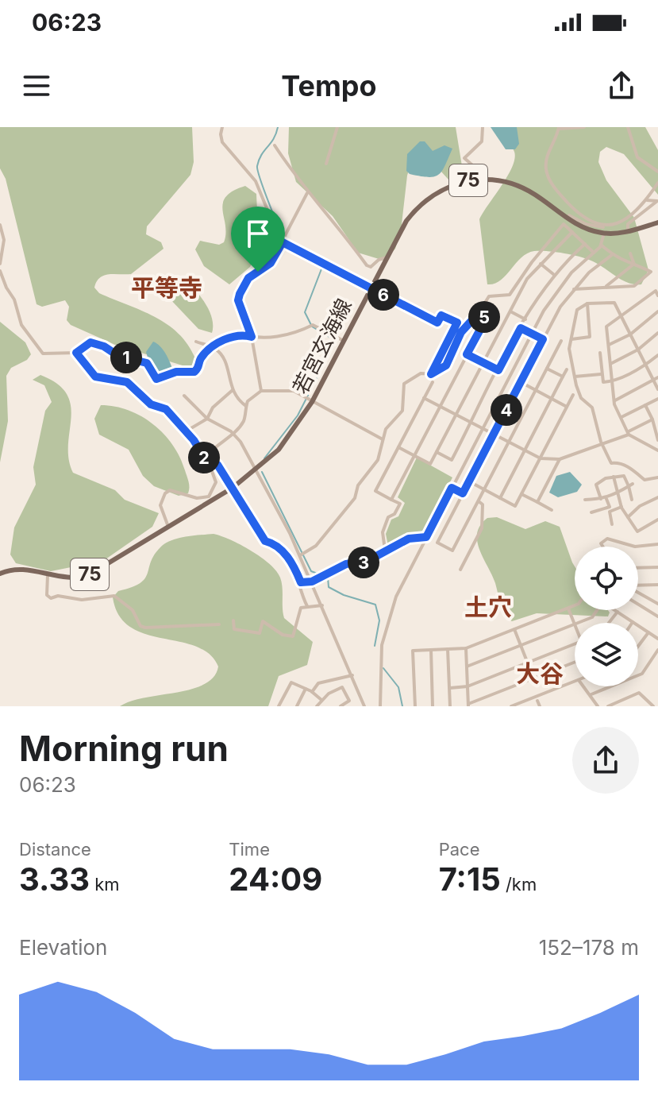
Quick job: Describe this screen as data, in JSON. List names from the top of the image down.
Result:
{
  "streets": {
    "main road": ["75", "若宮玄海線"]
  },
  "districts": ["平等寺", "土穴", "大谷"],
  "page": {
    "status": "06:23",
    "header": "Tempo",
    "pins": [
      "6",
      "5",
      "1",
      "4",
      "2",
      "3"
    ],
    "heading": ["Morning run", "06:23"],
    "stats": [
      ["Distance", "3.33 km"],
      ["Time", "24:09"],
      ["Pace", "7:15 /km"]
    ],
    "chart": ["Elevation", "152–178 m"]
  }
}
